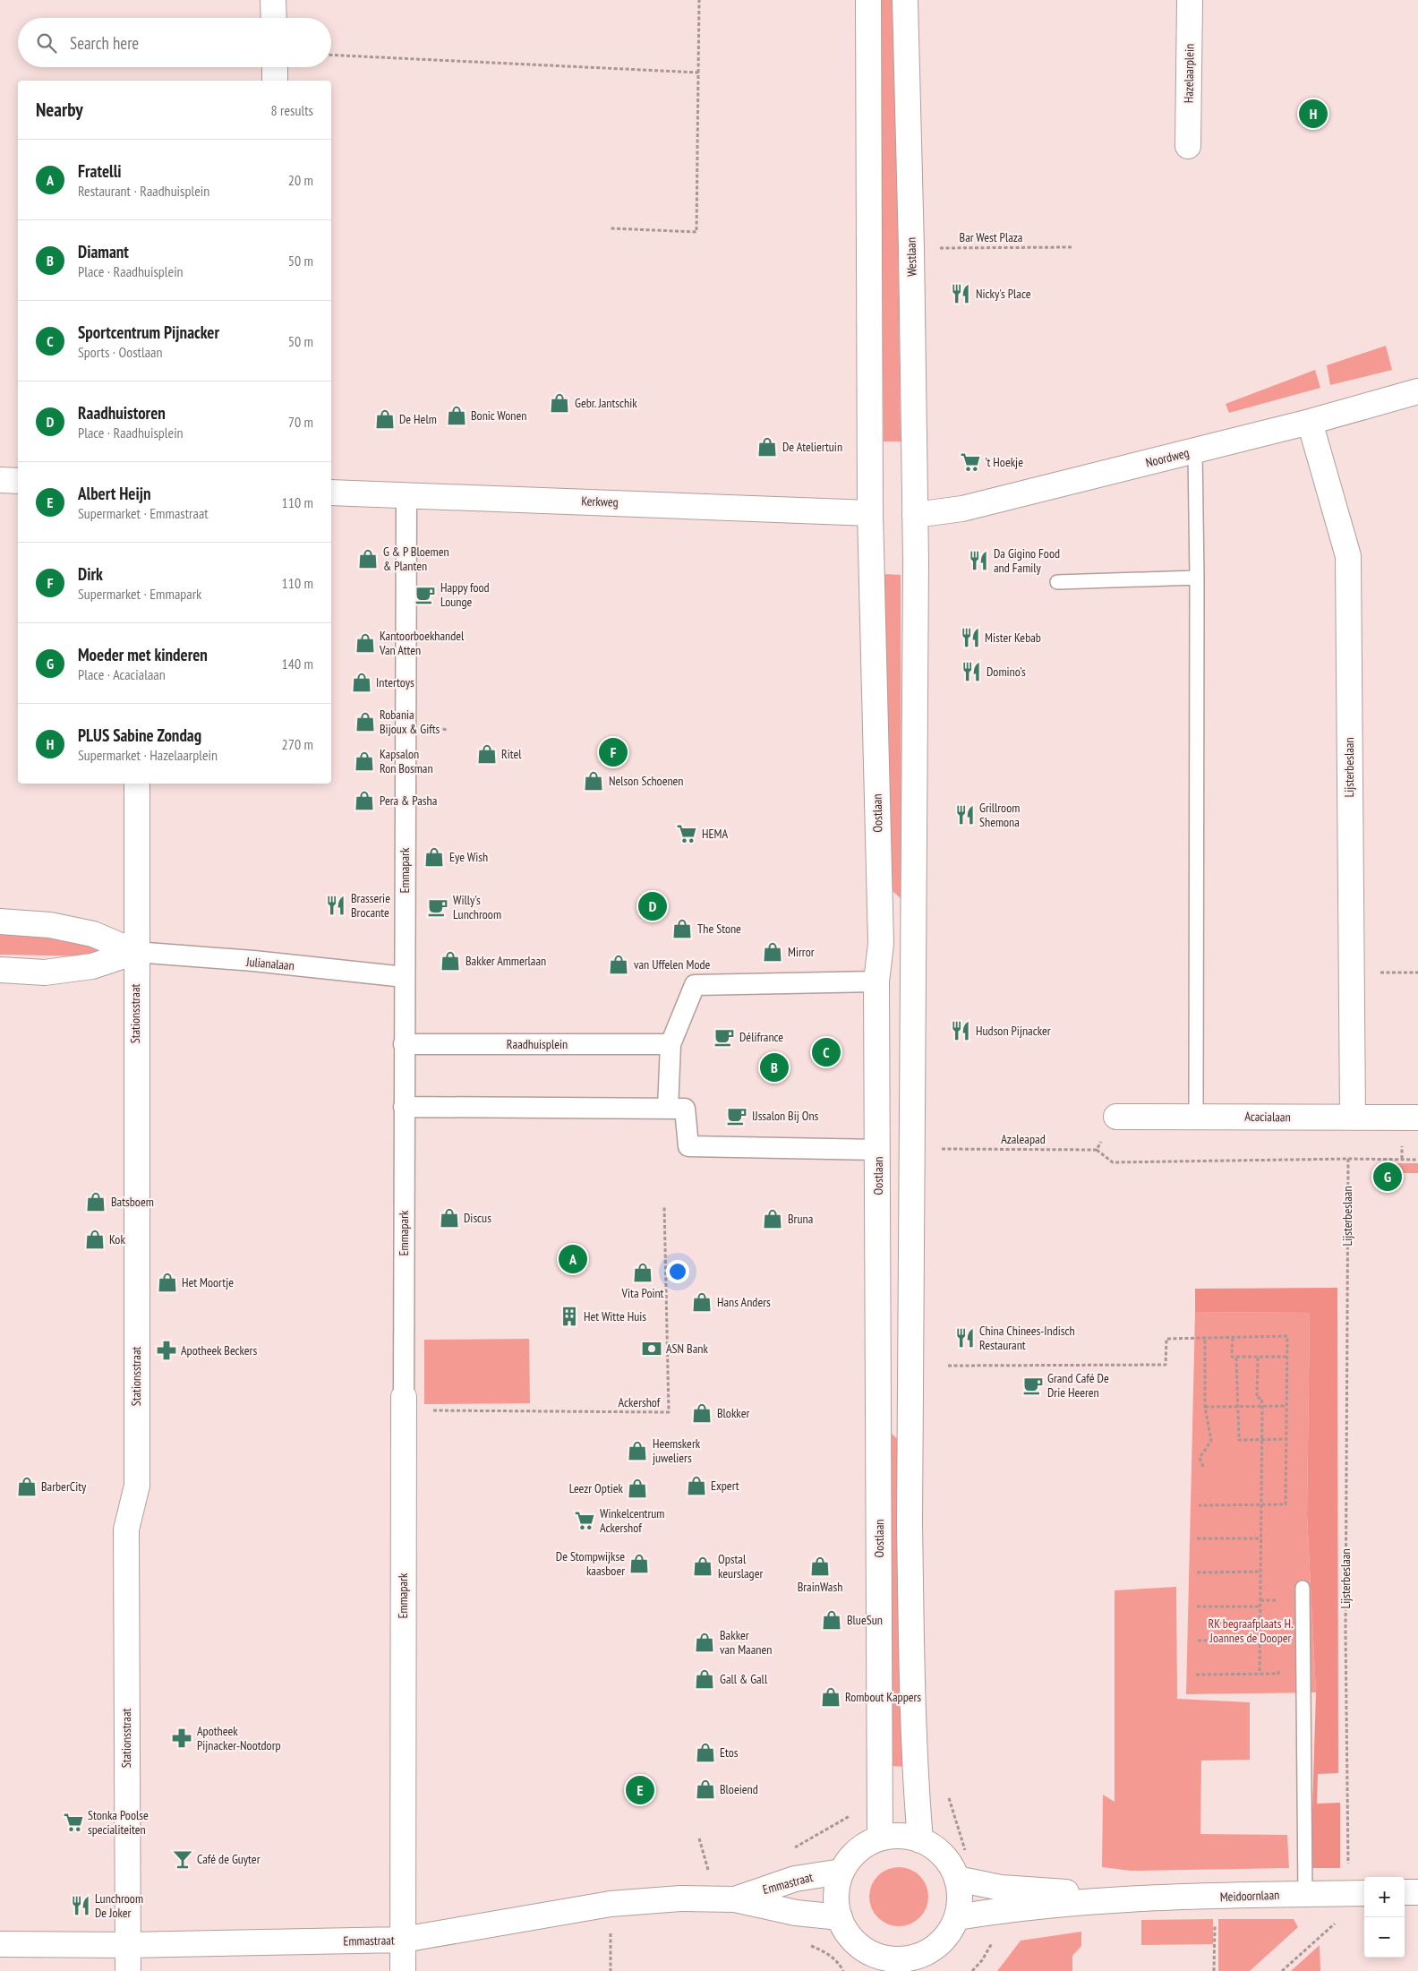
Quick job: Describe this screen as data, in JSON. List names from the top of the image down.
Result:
{
  "streets": {
    "street": [
      "Hazelaarplein",
      "Westlaan",
      "Noordweg",
      "Kerkweg",
      "Lijsterbeslaan",
      "Oostlaan",
      "Emmapark",
      "Julianalaan",
      "Stationsstraat",
      "Raadhuisplein",
      "Acacialaan",
      "Emmastraat",
      "Meidoornlaan"
    ],
    "path": ["Bar West Plaza", "Azaleapad", "Ackershof"]
  },
  "crossings": [
    ["Bar West Plaza", "Westlaan"],
    ["Westlaan", "Noordweg"],
    ["Noordweg", "Lijsterbeslaan"],
    ["Kerkweg", "Oostlaan"],
    ["Kerkweg", "Emmapark"],
    ["Lijsterbeslaan", "Acacialaan"],
    ["Lijsterbeslaan", "Meidoornlaan"],
    ["Oostlaan", "Emmastraat"],
    ["Oostlaan", "Meidoornlaan"],
    ["Emmapark", "Julianalaan"],
    ["Emmapark", "Raadhuisplein"],
    ["Emmapark", "Ackershof"],
    ["Emmapark", "Emmastraat"],
    ["Julianalaan", "Stationsstraat"],
    ["Stationsstraat", "Emmastraat"],
    ["Emmastraat", "Meidoornlaan"]
  ],
  "parks": ["RK begraafplaats H. Joannes de Dooper"],
  "places": {
    "restaurant": [
      "Nicky's Place",
      "Da Gigino Food and Family",
      "Mister Kebab",
      "Domino's",
      "Grillroom Shemona",
      "Brasserie Brocante",
      "Hudson Pijnacker",
      "China Chinees-Indisch Restaurant",
      "Lunchroom De Joker"
    ],
    "shop": [
      "Gebr. Jantschik",
      "Bonic Wonen",
      "De Helm",
      "De Ateliertuin",
      "G & P Bloemen & Planten",
      "Kantoorboekhandel Van Atten",
      "Intertoys",
      "Robania Bijoux & Gifts",
      "Ritel",
      "Kapsalon Ron Bosman",
      "Nelson Schoenen",
      "Pera & Pasha",
      "Eye Wish",
      "The Stone",
      "Mirror",
      "Bakker Ammerlaan",
      "van Uffelen Mode",
      "Batsboem",
      "Discus",
      "Bruna",
      "Kok",
      "Vita Point",
      "Het Moortje",
      "Hans Anders",
      "Blokker",
      "Heemskerk juweliers",
      "Expert",
      "BarberCity",
      "Leezr Optiek",
      "De Stompwijkse kaasboer",
      "Opstal keurslager",
      "BrainWash",
      "BlueSun",
      "Bakker van Maanen",
      "Gall & Gall",
      "Rombout Kappers",
      "Etos",
      "Bloeiend"
    ],
    "supermarket": [
      "'t Hoekje",
      "HEMA",
      "Winkelcentrum Ackershof",
      "Stonka Poolse specialiteiten"
    ],
    "cafe": [
      "Happy food Lounge",
      "Willy's Lunchroom",
      "Délifrance",
      "IJssalon Bij Ons",
      "Grand Café De Drie Heeren"
    ],
    "building": ["Het Witte Huis"],
    "bank": ["ASN Bank"],
    "pharmacy": ["Apotheek Beckers", "Apotheek Pijnacker-Nootdorp"],
    "bar": ["Café de Guyter"]
  },
  "page": {
    "search": "Search here",
    "heading": ["Nearby", "8 results"],
    "pins": [
      "H",
      "F",
      "D",
      "C",
      "B",
      "G",
      "A",
      "E"
    ],
    "list": [
      {
        "mark": "A",
        "name": "Fratelli",
        "note": "Restaurant · Raadhuisplein",
        "value": "20 m"
      },
      {
        "mark": "B",
        "name": "Diamant",
        "note": "Place · Raadhuisplein",
        "value": "50 m"
      },
      {
        "mark": "C",
        "name": "Sportcentrum Pijnacker",
        "note": "Sports · Oostlaan",
        "value": "50 m"
      },
      {
        "mark": "D",
        "name": "Raadhuistoren",
        "note": "Place · Raadhuisplein",
        "value": "70 m"
      },
      {
        "mark": "E",
        "name": "Albert Heijn",
        "note": "Supermarket · Emmastraat",
        "value": "110 m"
      },
      {
        "mark": "F",
        "name": "Dirk",
        "note": "Supermarket · Emmapark",
        "value": "110 m"
      },
      {
        "mark": "G",
        "name": "Moeder met kinderen",
        "note": "Place · Acacialaan",
        "value": "140 m"
      },
      {
        "mark": "H",
        "name": "PLUS Sabine Zondag",
        "note": "Supermarket · Hazelaarplein",
        "value": "270 m"
      }
    ],
    "map_buttons": ["+", "−"]
  }
}
